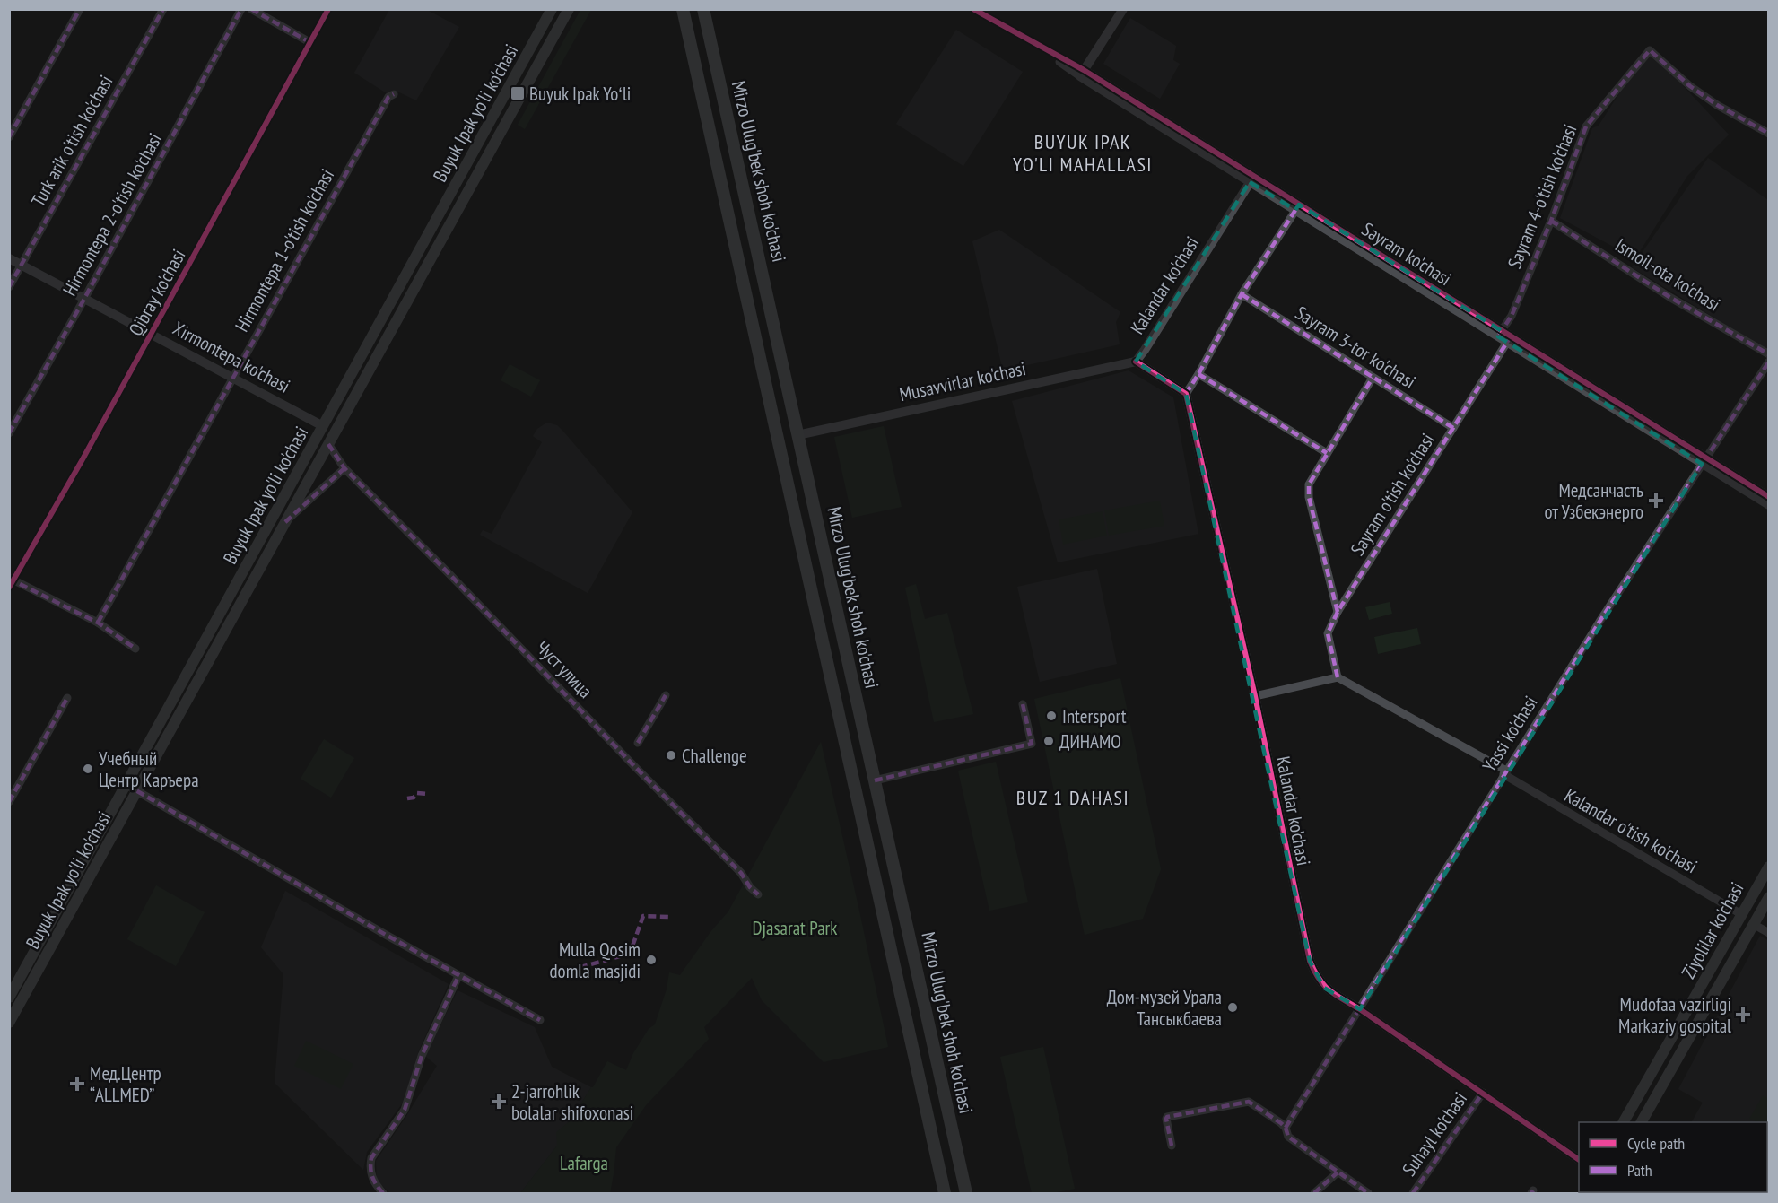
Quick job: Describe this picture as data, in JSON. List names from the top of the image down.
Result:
{
  "streets": {
    "main road": [
      "Buyuk Ipak yo'li ko'chasi",
      "Mirzo Ulug'bek shoh ko'chasi",
      "Xirmontepa ko'chasi",
      "Ziyolilar ko'chasi"
    ],
    "street": [
      "Turk arik o'tish ko'chasi",
      "Sayram 4-o'tish ko'chasi",
      "Hirmontepa 2-o'tish ko'chasi",
      "Hirmontepa 1-o'tish ko'chasi",
      "Sayram ko'chasi",
      "Ismoil-ota ko'chasi",
      "Kalandar ko'chasi",
      "Qibray ko'chasi",
      "Sayram 3-tor ko'chasi",
      "Musavvirlar ko'chasi",
      "Sayram o'tish ko'chasi",
      "Чуст улица",
      "Yassi ko'chasi",
      "Kalandar o'tish ko'chasi",
      "Suhayl ko'chasi"
    ]
  },
  "crossings": [
    ["Buyuk Ipak yo'li ko'chasi", "Xirmontepa ko'chasi"],
    ["Buyuk Ipak yo'li ko'chasi", "Чуст улица"],
    ["Turk arik o'tish ko'chasi", "Xirmontepa ko'chasi"],
    ["Mirzo Ulug'bek shoh ko'chasi", "Musavvirlar ko'chasi"],
    ["Sayram 4-o'tish ko'chasi", "Sayram ko'chasi"],
    ["Sayram 4-o'tish ko'chasi", "Ismoil-ota ko'chasi"],
    ["Hirmontepa 2-o'tish ko'chasi", "Xirmontepa ko'chasi"],
    ["Hirmontepa 1-o'tish ko'chasi", "Xirmontepa ko'chasi"],
    ["Sayram ko'chasi", "Kalandar ko'chasi"],
    ["Sayram ko'chasi", "Sayram o'tish ko'chasi"],
    ["Sayram ko'chasi", "Yassi ko'chasi"],
    ["Kalandar ko'chasi", "Musavvirlar ko'chasi"],
    ["Kalandar ko'chasi", "Yassi ko'chasi"],
    ["Kalandar ko'chasi", "Suhayl ko'chasi"],
    ["Qibray ko'chasi", "Xirmontepa ko'chasi"],
    ["Sayram 3-tor ko'chasi", "Sayram o'tish ko'chasi"],
    ["Sayram o'tish ko'chasi", "Kalandar o'tish ko'chasi"],
    ["Yassi ko'chasi", "Kalandar o'tish ko'chasi"],
    ["Kalandar o'tish ko'chasi", "Ziyolilar ko'chasi"]
  ],
  "districts": ["BUYUK IPAK YO'LI MAHALLASI", "BUZ 1 DAHASI"],
  "parks": ["Djasarat Park", "Lafarga"],
  "places": {
    "transit": ["Buyuk Ipak Yoʻli"],
    "health": [
      "Медсанчасть от Узбекэнерго",
      "Mudofaa vazirligi Markaziy gospital",
      "Мед.Центр “ALLMED”",
      "2-jarrohlik bolalar shifoxonasi"
    ],
    "other": [
      "Intersport",
      "ДИНАМО",
      "Challenge",
      "Учебный Центр Каръера",
      "Mulla Qosim domla masjidi",
      "Дом-музей Урала Тансыкбаева"
    ]
  },
  "legend": ["Cycle path", "Path"]
}
